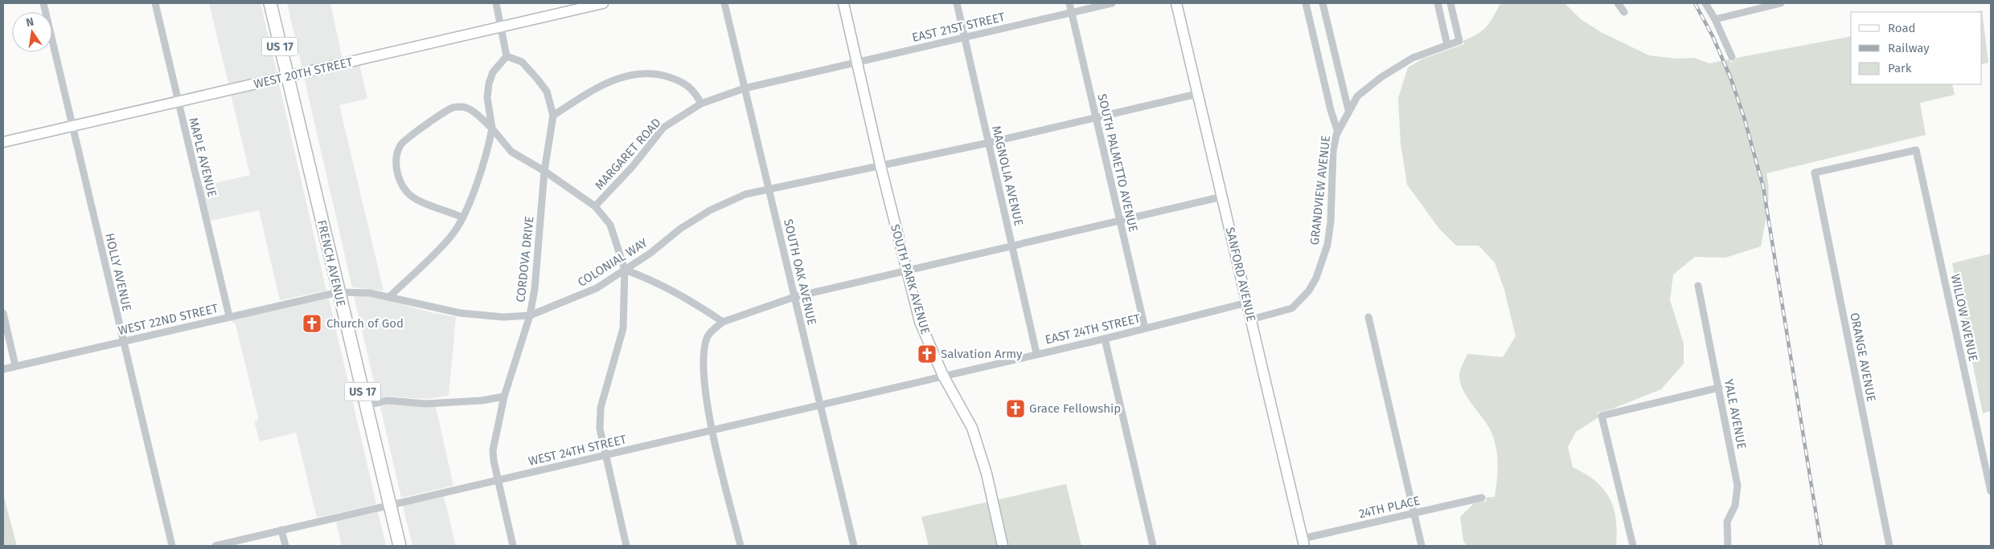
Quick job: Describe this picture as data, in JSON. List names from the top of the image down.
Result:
{
  "streets": {
    "main road": ["US 17", "FRENCH AVENUE"],
    "street": [
      "EAST 21ST STREET",
      "WEST 20TH STREET",
      "MARGARET ROAD",
      "MAPLE AVENUE",
      "SOUTH PALMETTO AVENUE",
      "MAGNOLIA AVENUE",
      "GRANDVIEW AVENUE",
      "CORDOVA DRIVE",
      "COLONIAL WAY",
      "HOLLY AVENUE",
      "SOUTH OAK AVENUE",
      "SANFORD AVENUE",
      "SOUTH PARK AVENUE",
      "WILLOW AVENUE",
      "WEST 22ND STREET",
      "EAST 24TH STREET",
      "ORANGE AVENUE",
      "YALE AVENUE",
      "WEST 24TH STREET",
      "24TH PLACE"
    ]
  },
  "crossings": [
    ["EAST 21ST STREET", "MARGARET ROAD"],
    ["EAST 21ST STREET", "SOUTH PALMETTO AVENUE"],
    ["EAST 21ST STREET", "MAGNOLIA AVENUE"],
    ["EAST 21ST STREET", "SOUTH OAK AVENUE"],
    ["EAST 21ST STREET", "SOUTH PARK AVENUE"],
    ["WEST 20TH STREET", "MAPLE AVENUE"],
    ["WEST 20TH STREET", "FRENCH AVENUE"],
    ["WEST 20TH STREET", "HOLLY AVENUE"],
    ["MARGARET ROAD", "SOUTH OAK AVENUE"],
    ["MAPLE AVENUE", "WEST 22ND STREET"],
    ["SOUTH PALMETTO AVENUE", "EAST 24TH STREET"],
    ["MAGNOLIA AVENUE", "EAST 24TH STREET"],
    ["GRANDVIEW AVENUE", "SANFORD AVENUE"],
    ["CORDOVA DRIVE", "COLONIAL WAY"],
    ["CORDOVA DRIVE", "WEST 24TH STREET"],
    ["COLONIAL WAY", "FRENCH AVENUE"],
    ["COLONIAL WAY", "SOUTH OAK AVENUE"],
    ["COLONIAL WAY", "WEST 22ND STREET"],
    ["FRENCH AVENUE", "WEST 22ND STREET"],
    ["FRENCH AVENUE", "WEST 24TH STREET"],
    ["HOLLY AVENUE", "WEST 22ND STREET"],
    ["SOUTH OAK AVENUE", "WEST 24TH STREET"],
    ["SANFORD AVENUE", "EAST 24TH STREET"],
    ["SANFORD AVENUE", "24TH PLACE"],
    ["SOUTH PARK AVENUE", "EAST 24TH STREET"],
    ["SOUTH PARK AVENUE", "WEST 24TH STREET"],
    ["WILLOW AVENUE", "ORANGE AVENUE"],
    ["EAST 24TH STREET", "WEST 24TH STREET"]
  ],
  "places": {
    "church": ["Church of God", "Salvation Army", "Grace Fellowship"]
  },
  "legend": ["Road", "Railway", "Park"],
  "north": "top"
}
